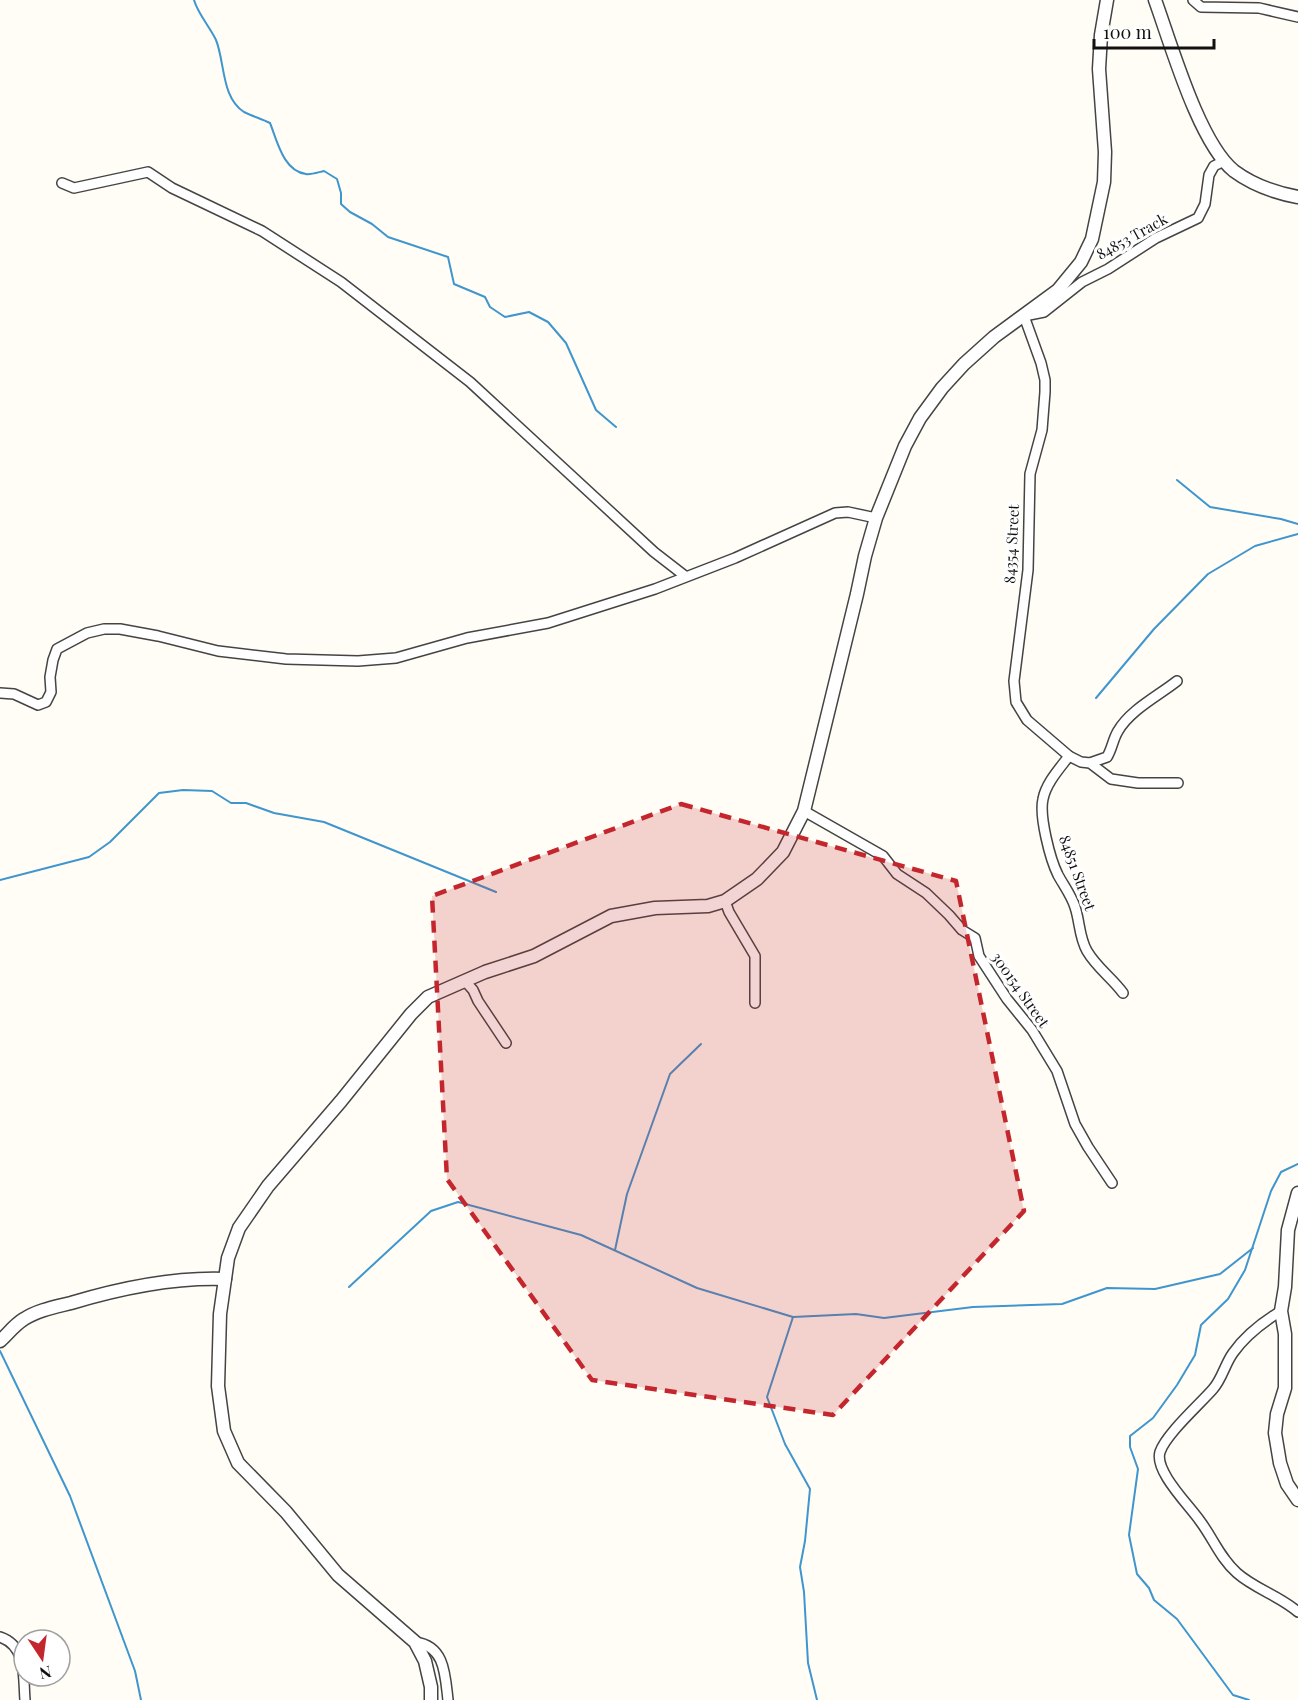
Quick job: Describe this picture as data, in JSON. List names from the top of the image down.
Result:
{
  "streets": {
    "street": [
      "84853 Track",
      "84354 Street",
      "84851 Street",
      "300154 Street"
    ]
  },
  "crossings": [
    ["84853 Track", "84354 Street"],
    ["84354 Street", "84851 Street"]
  ],
  "scale_bar": "100 m",
  "north": "bottom"
}
